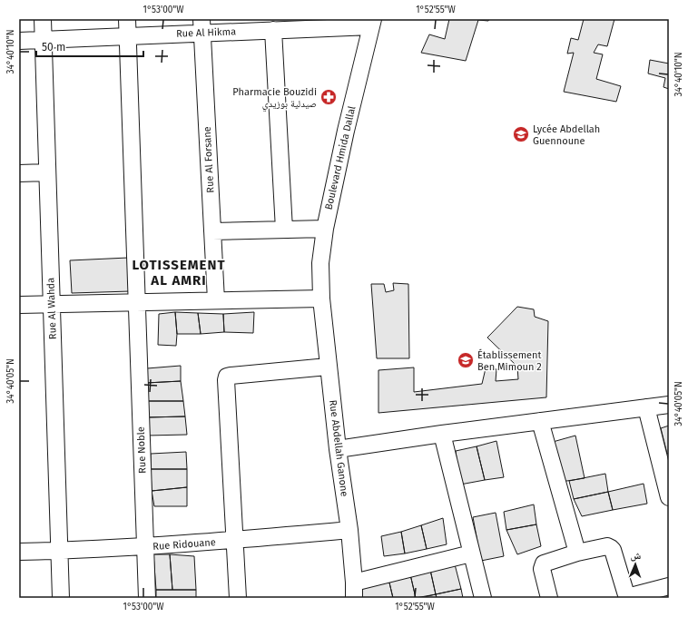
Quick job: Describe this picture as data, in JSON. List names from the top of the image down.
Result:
{
  "streets": {
    "street": [
      "Rue Al Hikma",
      "Boulevard Hmida Dallal",
      "Rue Al Forsane",
      "Rue Al Wahda",
      "Rue Abdellah Ganone",
      "Rue Noble",
      "Rue Ridouane"
    ]
  },
  "crossings": [
    ["Rue Al Hikma", "Boulevard Hmida Dallal"],
    ["Rue Al Hikma", "Rue Al Forsane"],
    ["Rue Al Hikma", "Rue Al Wahda"],
    ["Rue Al Hikma", "Rue Noble"],
    ["Boulevard Hmida Dallal", "Rue Abdellah Ganone"],
    ["Rue Al Wahda", "Rue Ridouane"],
    ["Rue Abdellah Ganone", "Rue Ridouane"],
    ["Rue Noble", "Rue Ridouane"]
  ],
  "districts": ["LOTISSEMENT AL AMRI"],
  "places": {
    "pharmacy": ["Pharmacie Bouzidi صيدلية بوزيدي"],
    "school or university": ["Lycée Abdellah Guennoune", "Établissement Ben Mimoun 2"]
  },
  "scale_bar": "50 m",
  "north": "top",
  "coordinates": [
    "1°53'00\"W",
    "1°52'55\"W",
    "34°40'10\"N",
    "34°40'05\"N"
  ]
}
